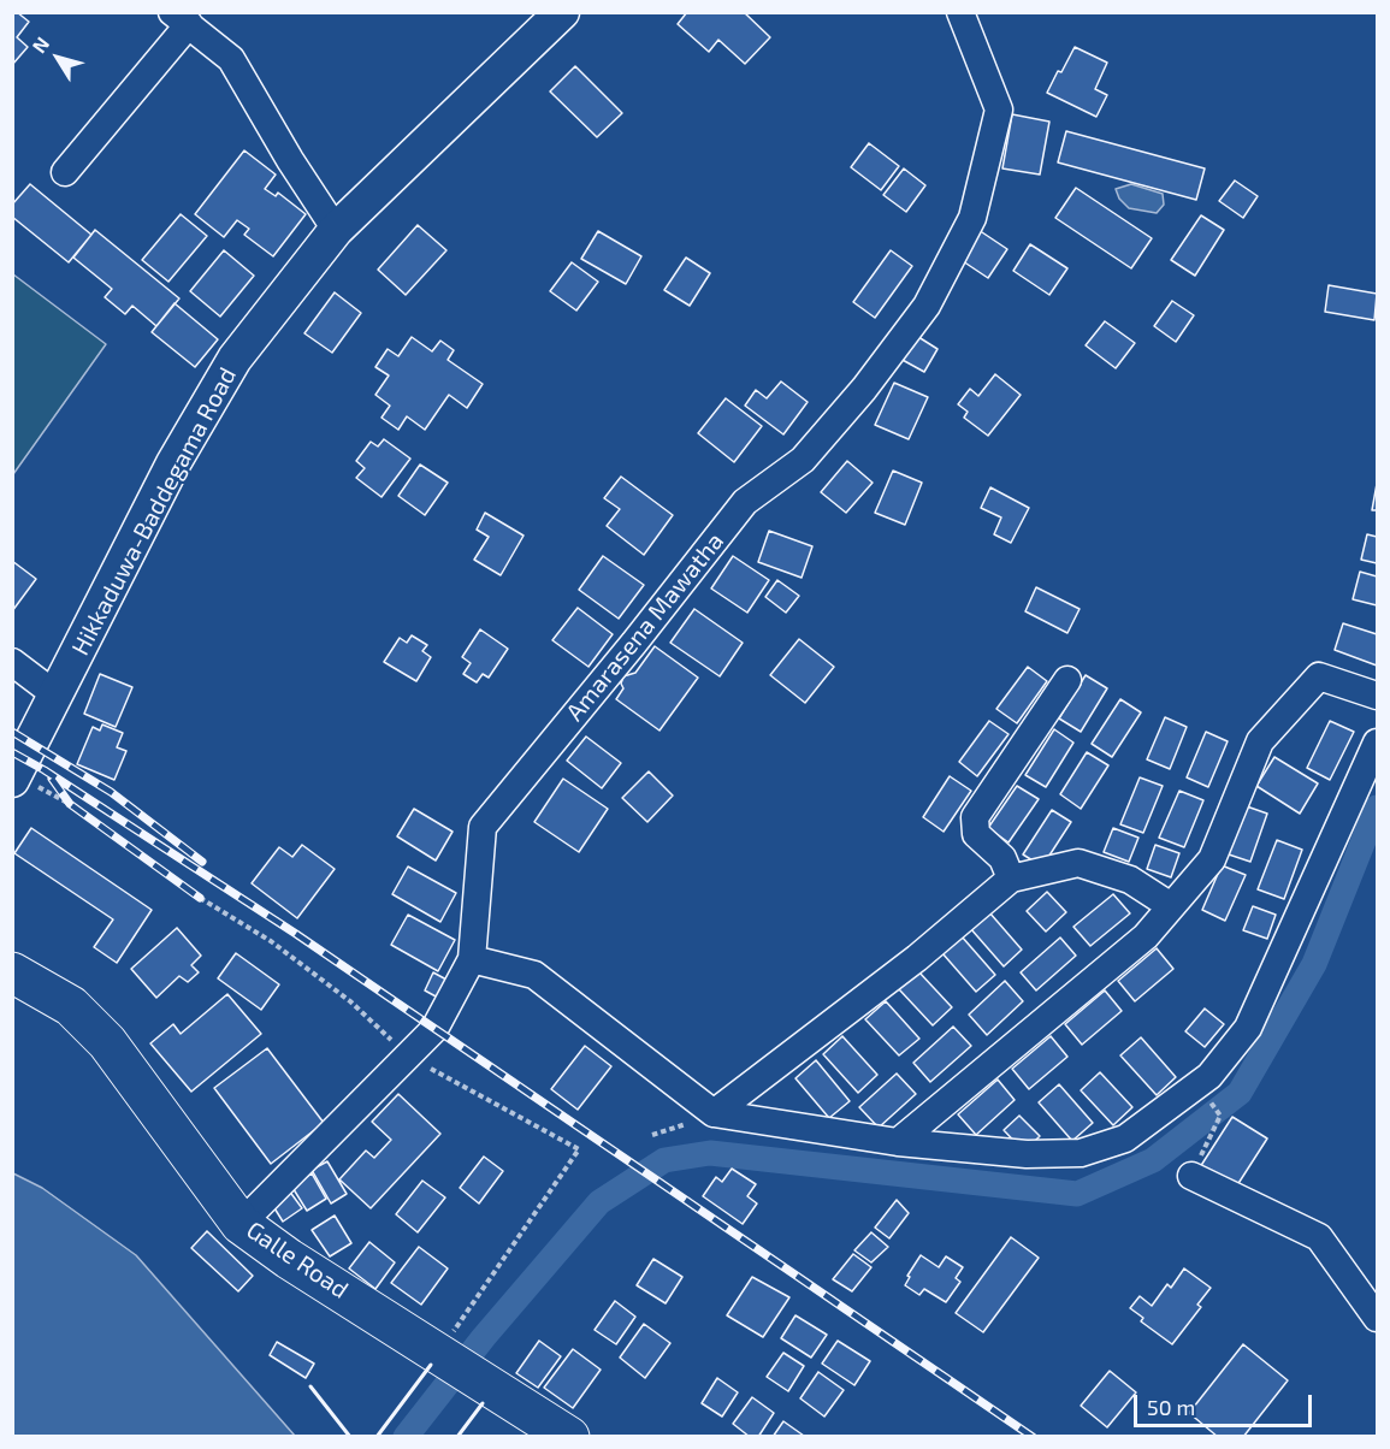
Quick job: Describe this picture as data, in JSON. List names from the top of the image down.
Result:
{
  "streets": {
    "highway": ["Galle Road"],
    "main road": ["Hikkaduwa-Baddegama Road"],
    "street": ["Amarasena Mawatha"]
  },
  "crossings": [
    ["Amarasena Mawatha", "Galle Road"]
  ],
  "scale_bar": "50 m",
  "north": "top left"
}
